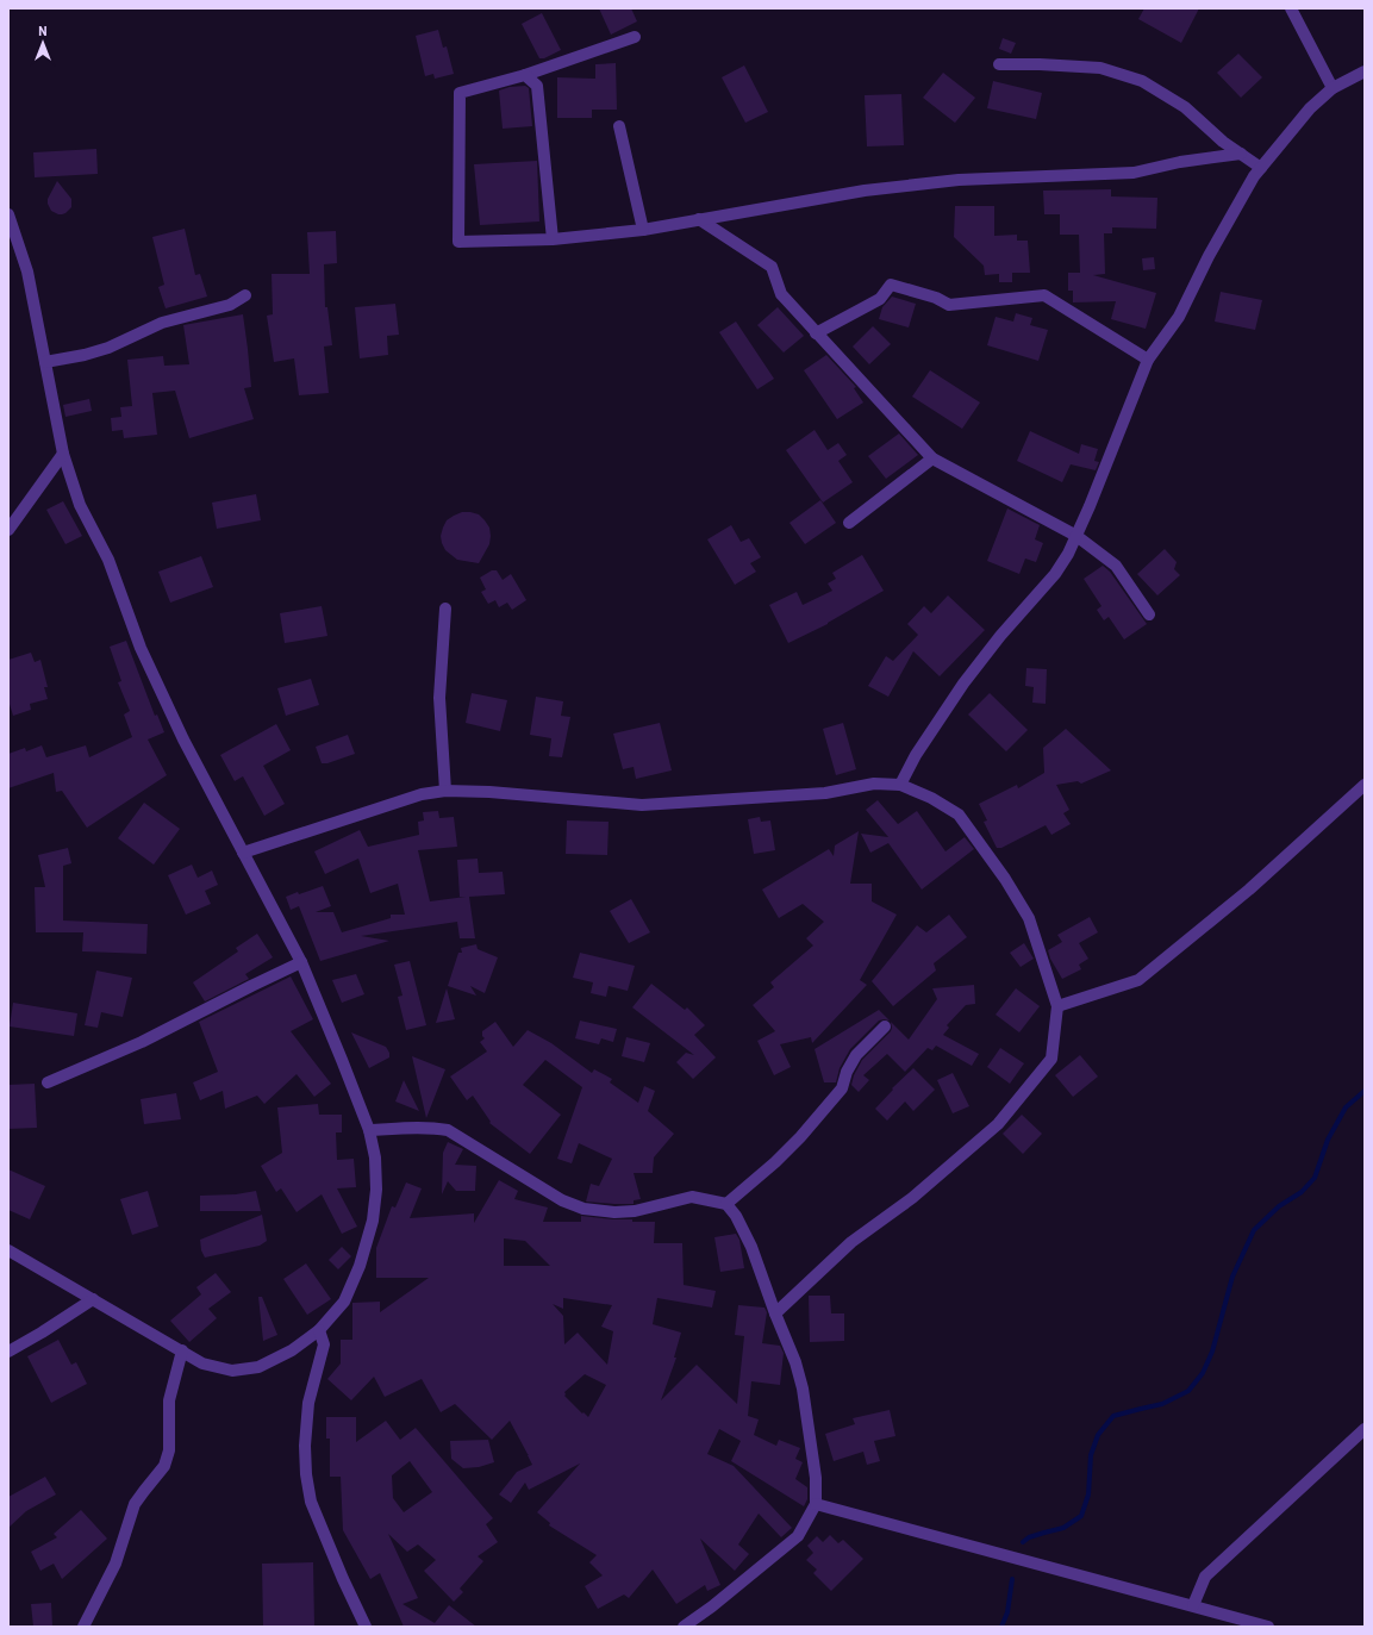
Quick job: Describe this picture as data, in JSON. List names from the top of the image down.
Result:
{
  "north": "top"
}
